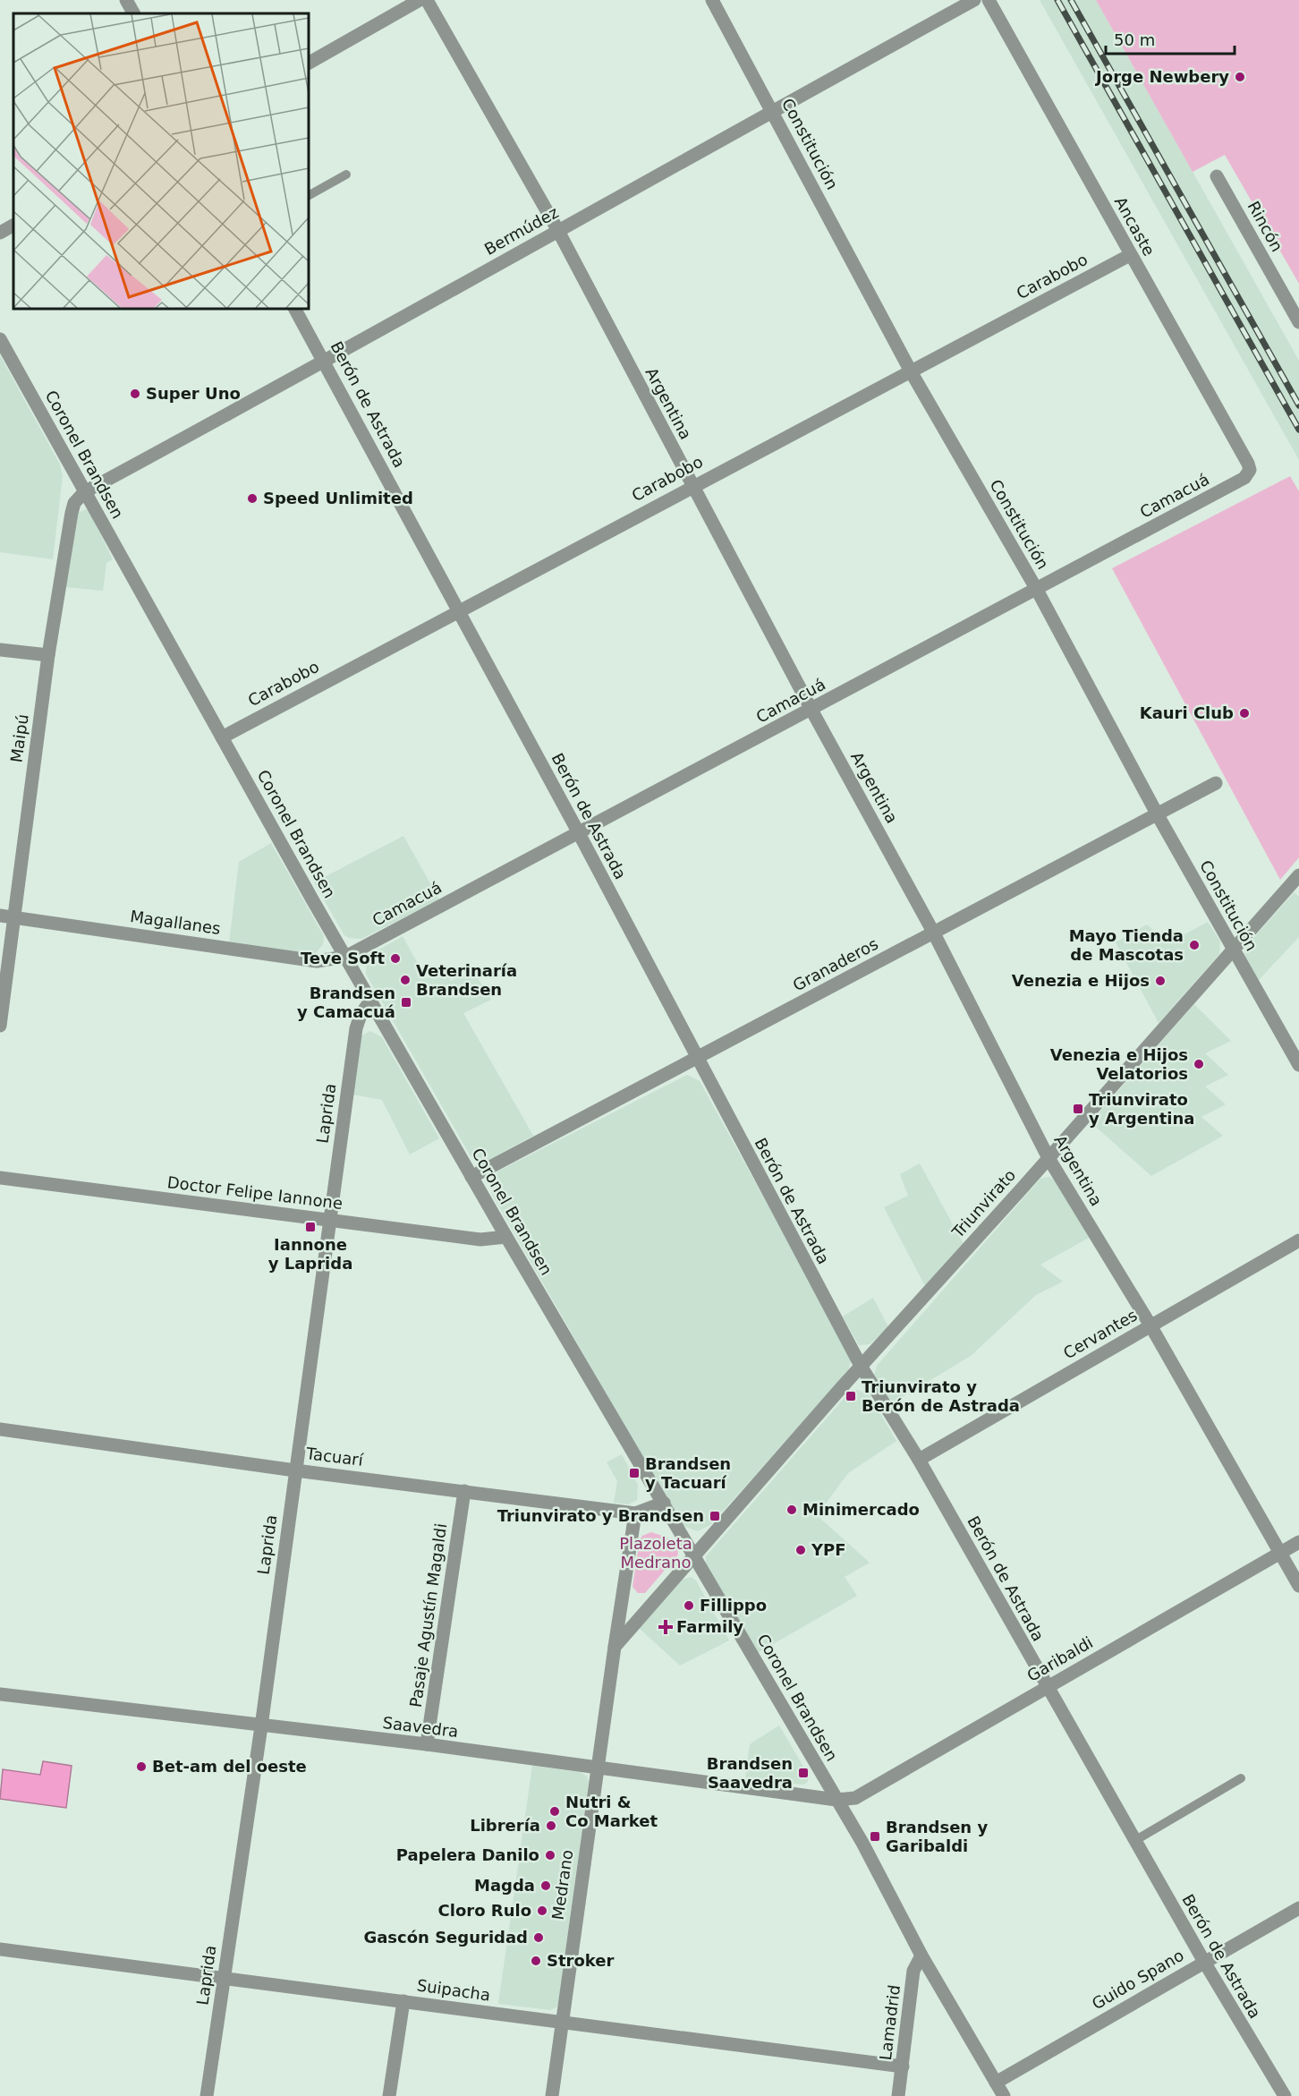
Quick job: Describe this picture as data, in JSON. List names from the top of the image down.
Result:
{
  "streets": {
    "street": [
      "Constitución",
      "Ancaste",
      "Rincón",
      "Bermúdez",
      "Carabobo",
      "Argentina",
      "Berón de Astrada",
      "Coronel Brandsen",
      "Camacuá",
      "Maipú",
      "Magallanes",
      "Granaderos",
      "Laprida",
      "Doctor Felipe Iannone",
      "Triunvirato",
      "Cervantes",
      "Tacuarí",
      "Pasaje Agustín Magaldi",
      "Garibaldi",
      "Saavedra",
      "Medrano",
      "Guido Spano",
      "Suipacha",
      "Lamadrid"
    ]
  },
  "crossings": [
    ["Constitución", "Bermúdez"],
    ["Constitución", "Carabobo"],
    ["Constitución", "Camacuá"],
    ["Constitución", "Granaderos"],
    ["Constitución", "Triunvirato"],
    ["Ancaste", "Carabobo"],
    ["Ancaste", "Camacuá"],
    ["Bermúdez", "Argentina"],
    ["Bermúdez", "Berón de Astrada"],
    ["Bermúdez", "Coronel Brandsen"],
    ["Bermúdez", "Maipú"],
    ["Carabobo", "Argentina"],
    ["Carabobo", "Berón de Astrada"],
    ["Carabobo", "Coronel Brandsen"],
    ["Argentina", "Camacuá"],
    ["Argentina", "Granaderos"],
    ["Argentina", "Triunvirato"],
    ["Argentina", "Cervantes"],
    ["Argentina", "Garibaldi"],
    ["Berón de Astrada", "Camacuá"],
    ["Berón de Astrada", "Granaderos"],
    ["Berón de Astrada", "Triunvirato"],
    ["Berón de Astrada", "Cervantes"],
    ["Berón de Astrada", "Garibaldi"],
    ["Berón de Astrada", "Guido Spano"],
    ["Coronel Brandsen", "Camacuá"],
    ["Coronel Brandsen", "Maipú"],
    ["Coronel Brandsen", "Magallanes"],
    ["Coronel Brandsen", "Granaderos"],
    ["Coronel Brandsen", "Laprida"],
    ["Coronel Brandsen", "Doctor Felipe Iannone"],
    ["Coronel Brandsen", "Triunvirato"],
    ["Coronel Brandsen", "Tacuarí"],
    ["Coronel Brandsen", "Garibaldi"],
    ["Coronel Brandsen", "Saavedra"],
    ["Coronel Brandsen", "Guido Spano"],
    ["Coronel Brandsen", "Lamadrid"],
    ["Camacuá", "Magallanes"],
    ["Maipú", "Magallanes"],
    ["Laprida", "Doctor Felipe Iannone"],
    ["Laprida", "Tacuarí"],
    ["Laprida", "Saavedra"],
    ["Laprida", "Suipacha"],
    ["Tacuarí", "Pasaje Agustín Magaldi"],
    ["Tacuarí", "Medrano"],
    ["Pasaje Agustín Magaldi", "Saavedra"],
    ["Garibaldi", "Saavedra"],
    ["Saavedra", "Medrano"],
    ["Medrano", "Suipacha"],
    ["Suipacha", "Lamadrid"]
  ],
  "parks": ["Plazoleta Medrano"],
  "places": {
    "other": [
      "Jorge Newbery",
      "Super Uno",
      "Speed Unlimited",
      "Kauri Club",
      "Mayo Tienda de Mascotas",
      "Teve Soft",
      "Veterinaría Brandsen",
      "Venezia e Hijos",
      "Venezia e Hijos Velatorios",
      "Minimercado",
      "YPF",
      "Fillippo",
      "Bet-am del oeste",
      "Nutri & Co Market",
      "Librería",
      "Papelera Danilo",
      "Magda",
      "Cloro Rulo",
      "Gascón Seguridad",
      "Stroker"
    ],
    "transit": [
      "Brandsen y Camacuá",
      "Triunvirato y Argentina",
      "Iannone y Laprida",
      "Triunvirato y Berón de Astrada",
      "Brandsen y Tacuarí",
      "Triunvirato y Brandsen",
      "Brandsen Saavedra",
      "Brandsen y Garibaldi"
    ],
    "health": ["Farmily"]
  },
  "scale_bar": "50 m"
}
